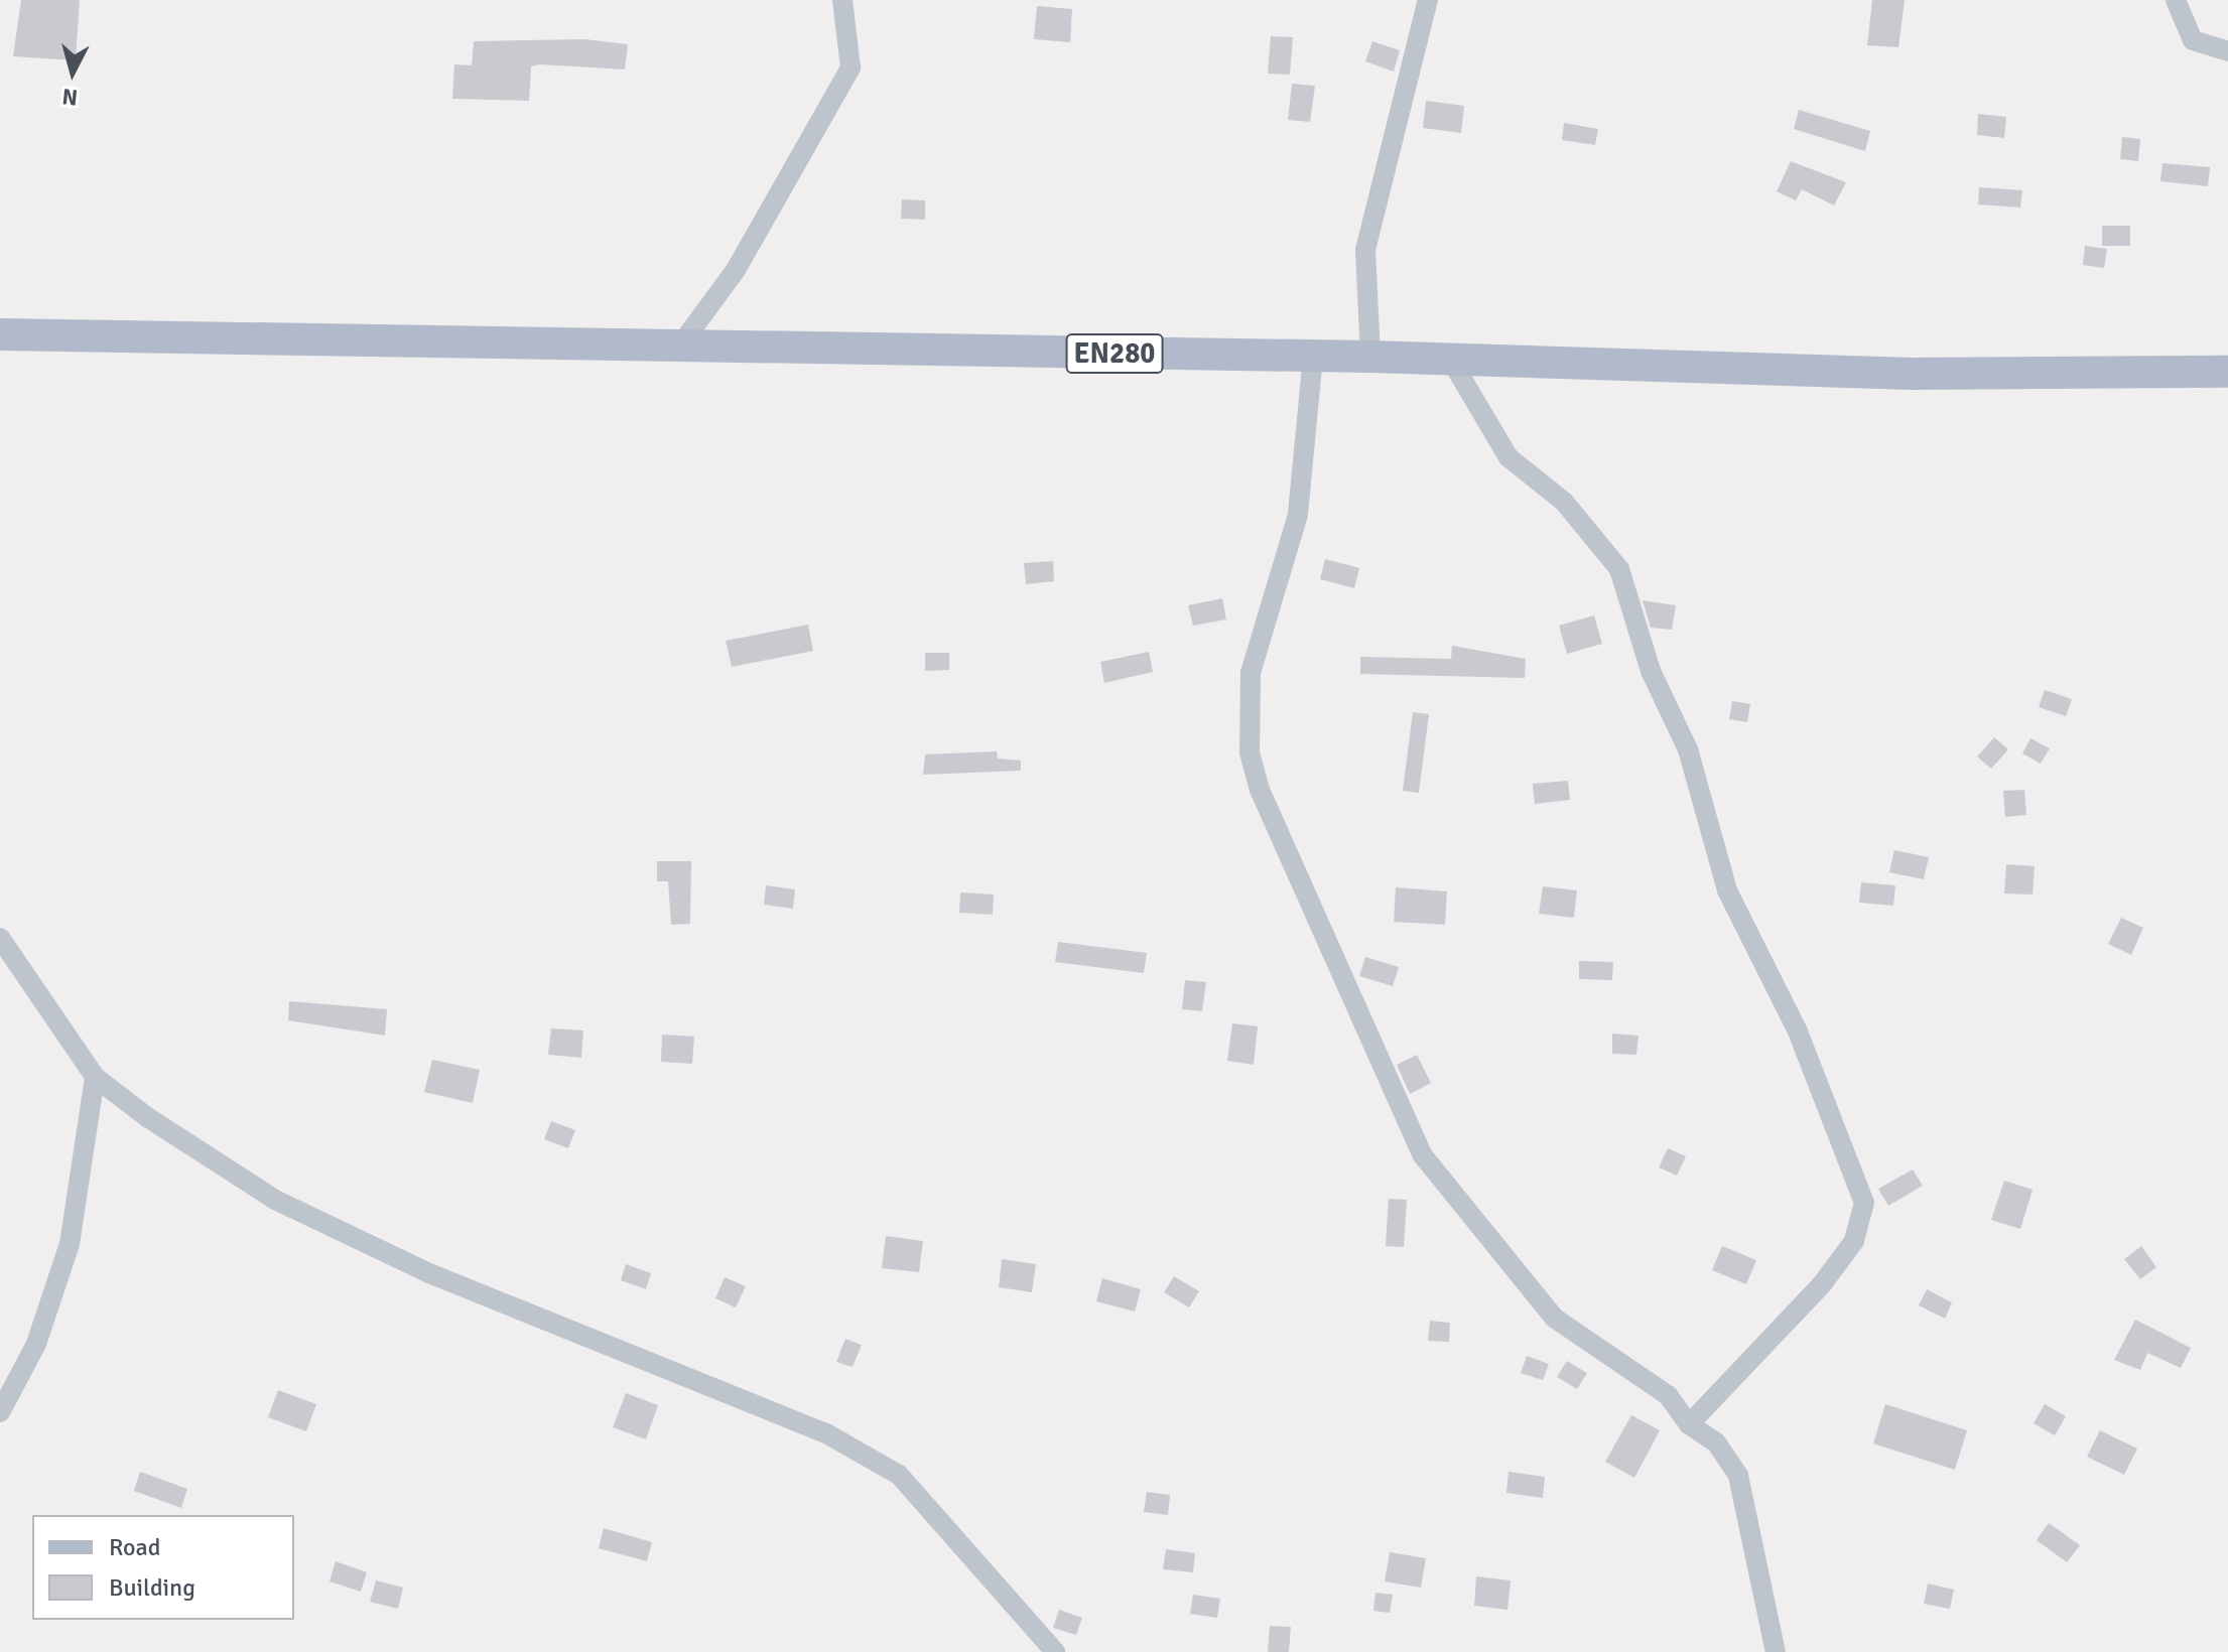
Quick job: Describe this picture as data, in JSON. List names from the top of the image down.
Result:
{
  "streets": {
    "main road": ["EN280"]
  },
  "legend": ["Road", "Building"],
  "north": "bottom"
}
